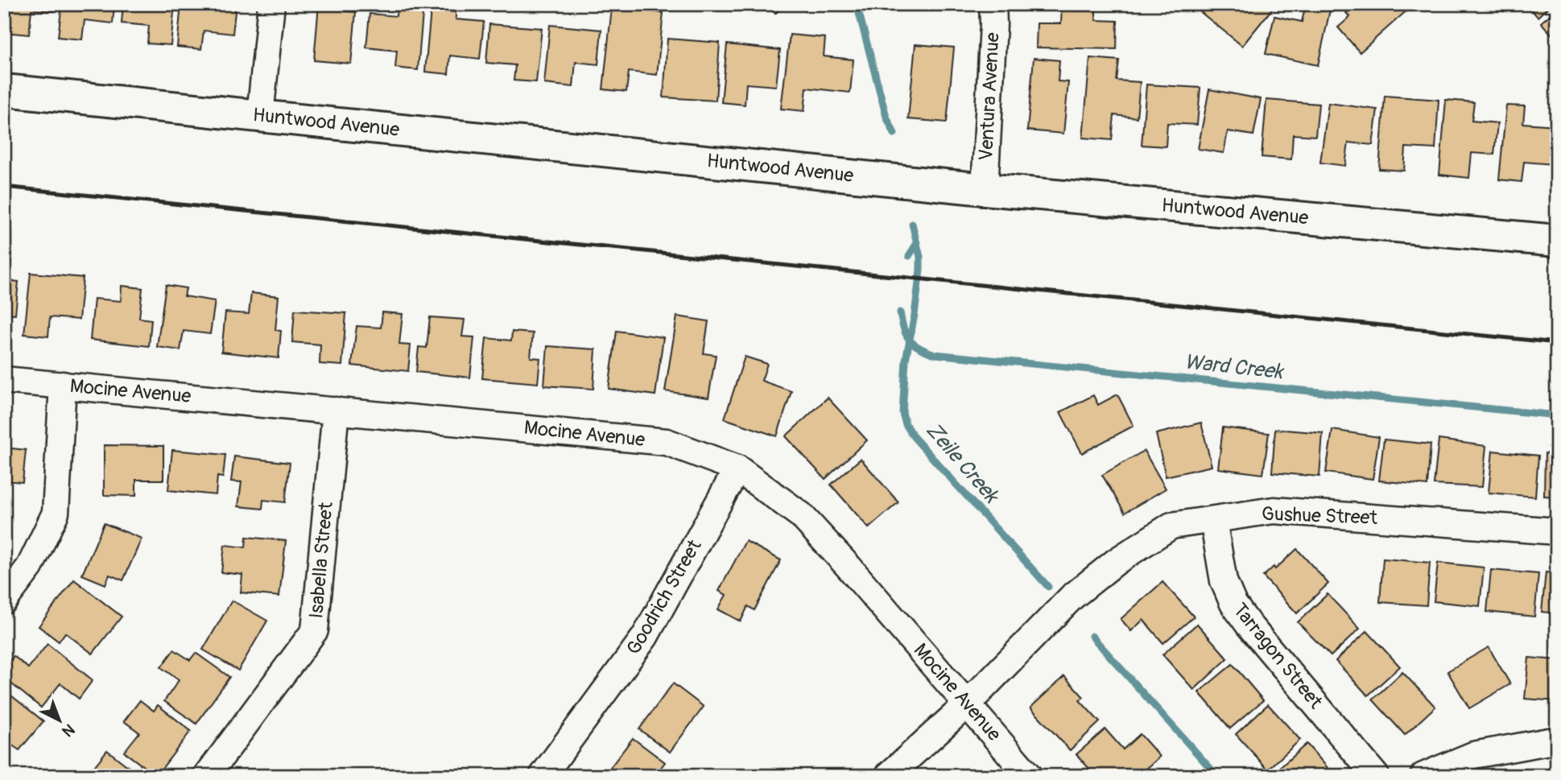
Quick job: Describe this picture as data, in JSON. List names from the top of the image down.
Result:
{
  "streets": {
    "street": [
      "Ventura Avenue",
      "Huntwood Avenue",
      "Mocine Avenue",
      "Gushue Street",
      "Isabella Street",
      "Goodrich Street",
      "Tarragon Street"
    ]
  },
  "crossings": [
    ["Ventura Avenue", "Huntwood Avenue"],
    ["Mocine Avenue", "Gushue Street"],
    ["Mocine Avenue", "Isabella Street"],
    ["Mocine Avenue", "Goodrich Street"],
    ["Gushue Street", "Tarragon Street"]
  ],
  "water": ["Ward Creek", "Zeile Creek"],
  "north": "bottom right"
}
